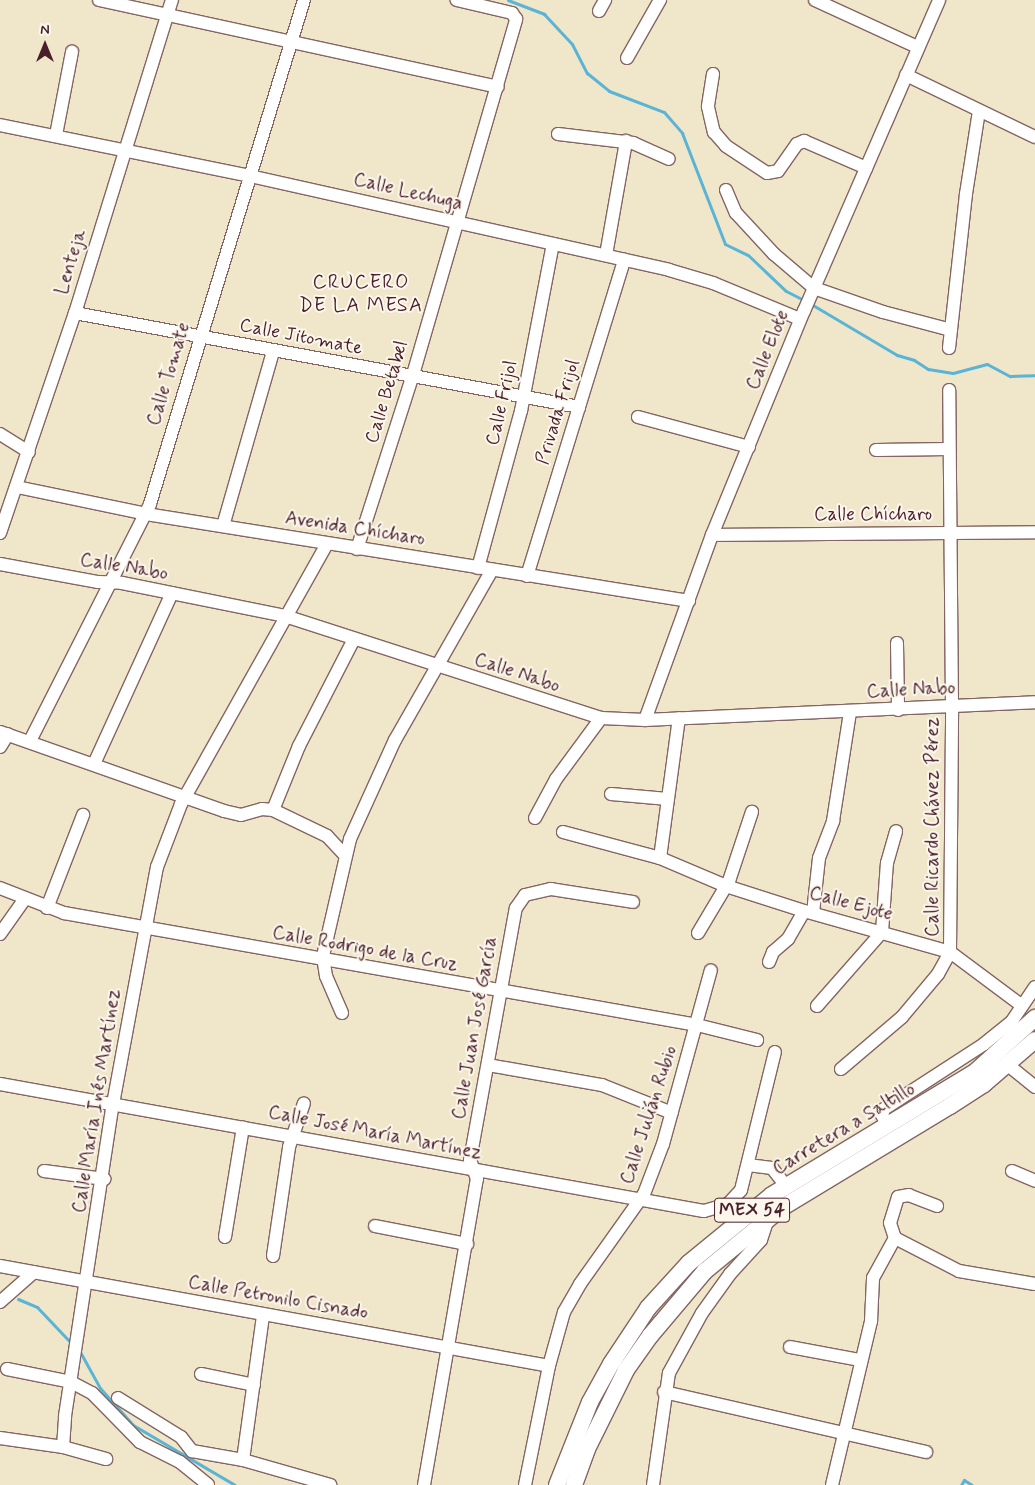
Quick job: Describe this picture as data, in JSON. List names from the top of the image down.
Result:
{
  "streets": {
    "main road": ["Carretera a Saltillo", "MEX 54"],
    "street": [
      "Calle Lechuga",
      "Lenteja",
      "Calle Jitomate",
      "Calle Elote",
      "Calle Tomate",
      "Calle Betabel",
      "Calle Frijol",
      "Privada Frijol",
      "Calle Chícharo",
      "Avenida Chícharo",
      "Calle Nabo",
      "Calle Ricardo Chávez Pérez",
      "Calle Ejote",
      "Calle Rodrigo de la Cruz",
      "Calle Juan José García",
      "Calle María Inés Martínez",
      "Calle Julián Rubio",
      "Calle José María Martínez",
      "Calle Petronilo Cisnado"
    ]
  },
  "crossings": [
    ["Calle Lechuga", "Lenteja"],
    ["Calle Lechuga", "Calle Elote"],
    ["Calle Lechuga", "Calle Tomate"],
    ["Calle Lechuga", "Calle Betabel"],
    ["Calle Lechuga", "Calle Frijol"],
    ["Calle Lechuga", "Privada Frijol"],
    ["Lenteja", "Calle Jitomate"],
    ["Lenteja", "Avenida Chícharo"],
    ["Calle Jitomate", "Calle Tomate"],
    ["Calle Jitomate", "Calle Betabel"],
    ["Calle Jitomate", "Calle Frijol"],
    ["Calle Jitomate", "Privada Frijol"],
    ["Calle Elote", "Calle Chícharo"],
    ["Calle Elote", "Avenida Chícharo"],
    ["Calle Elote", "Calle Nabo"],
    ["Calle Tomate", "Avenida Chícharo"],
    ["Calle Tomate", "Calle Nabo"],
    ["Calle Betabel", "Avenida Chícharo"],
    ["Calle Frijol", "Avenida Chícharo"],
    ["Privada Frijol", "Avenida Chícharo"],
    ["Calle Chícharo", "Calle Ricardo Chávez Pérez"],
    ["Calle Nabo", "Calle Ricardo Chávez Pérez"],
    ["Calle Ricardo Chávez Pérez", "Calle Ejote"],
    ["Calle Rodrigo de la Cruz", "Calle Juan José García"],
    ["Calle Rodrigo de la Cruz", "Calle María Inés Martínez"],
    ["Calle Rodrigo de la Cruz", "Calle Julián Rubio"],
    ["Calle Juan José García", "Calle José María Martínez"],
    ["Calle Juan José García", "Calle Petronilo Cisnado"],
    ["Calle María Inés Martínez", "Calle José María Martínez"],
    ["Calle María Inés Martínez", "Calle Petronilo Cisnado"],
    ["Calle Julián Rubio", "Calle José María Martínez"],
    ["Calle Julián Rubio", "Calle Petronilo Cisnado"]
  ],
  "districts": ["CRUCERO DE LA MESA"],
  "north": "top"
}
